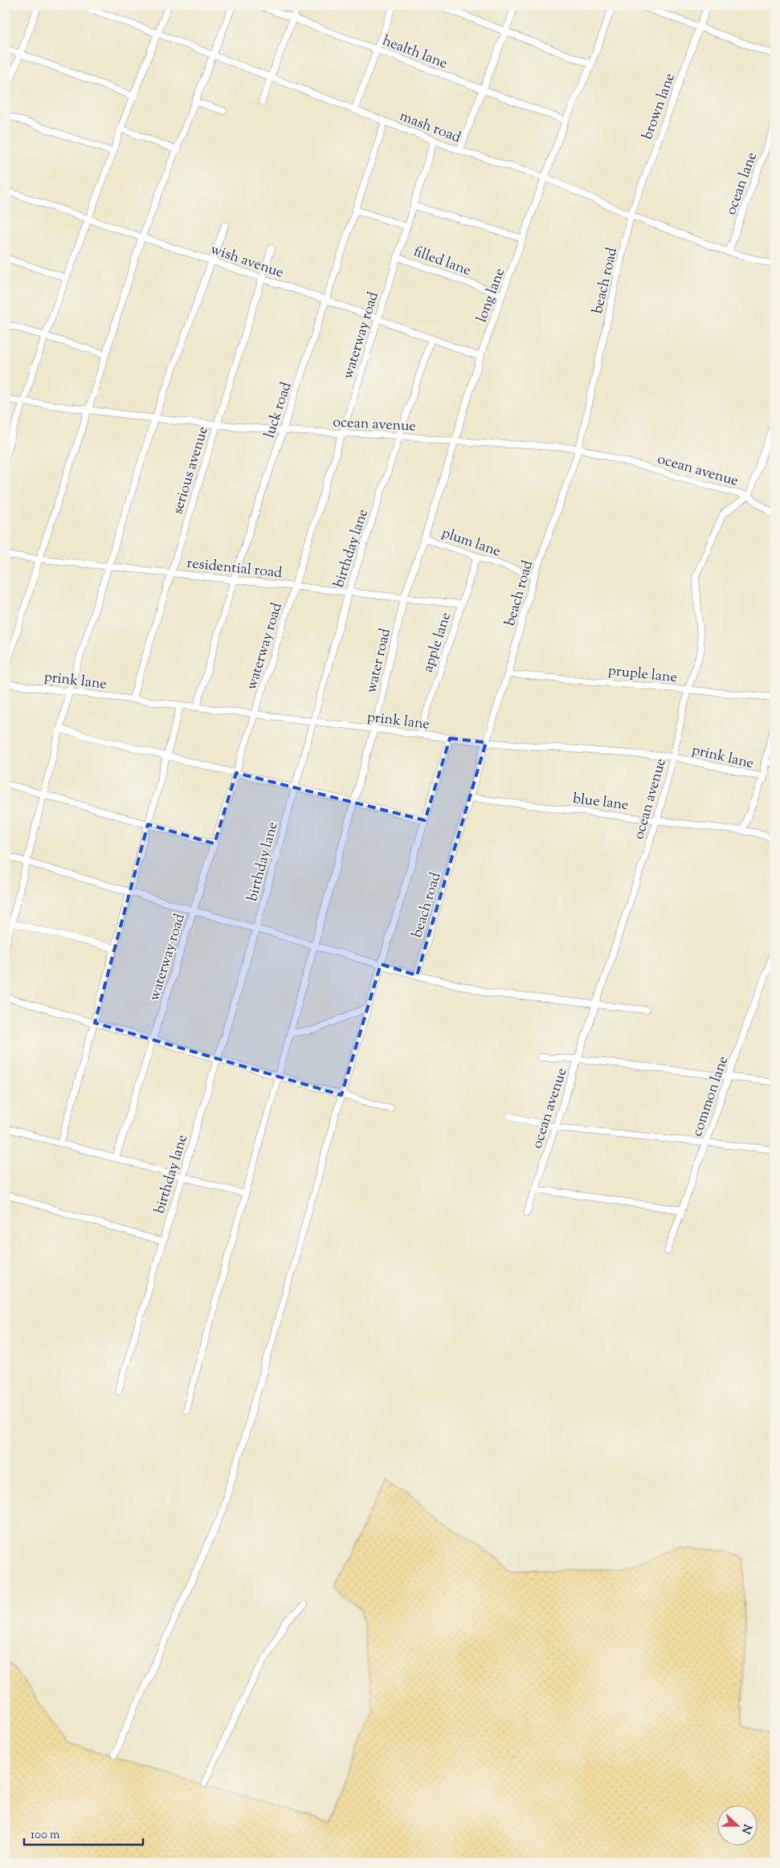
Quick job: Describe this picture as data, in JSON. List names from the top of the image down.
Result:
{
  "streets": {
    "street": [
      "health lane",
      "brown lane",
      "mash road",
      "ocean lane",
      "wish avenue",
      "filled lane",
      "beach road",
      "long lane",
      "waterway road",
      "luck road",
      "ocean avenue",
      "serious avenue",
      "plum lane",
      "birthday lane",
      "residential road",
      "apple lane",
      "water road",
      "pruple lane",
      "prink lane",
      "blue lane",
      "common lane"
    ]
  },
  "crossings": [
    ["health lane", "long lane"],
    ["brown lane", "mash road"],
    ["brown lane", "beach road"],
    ["mash road", "ocean lane"],
    ["mash road", "beach road"],
    ["mash road", "long lane"],
    ["mash road", "waterway road"],
    ["mash road", "luck road"],
    ["wish avenue", "long lane"],
    ["wish avenue", "waterway road"],
    ["wish avenue", "luck road"],
    ["wish avenue", "serious avenue"],
    ["wish avenue", "birthday lane"],
    ["filled lane", "long lane"],
    ["filled lane", "waterway road"],
    ["beach road", "ocean avenue"],
    ["beach road", "plum lane"],
    ["beach road", "pruple lane"],
    ["beach road", "prink lane"],
    ["beach road", "blue lane"],
    ["long lane", "ocean avenue"],
    ["long lane", "plum lane"],
    ["long lane", "residential road"],
    ["long lane", "water road"],
    ["waterway road", "ocean avenue"],
    ["waterway road", "residential road"],
    ["waterway road", "prink lane"],
    ["luck road", "ocean avenue"],
    ["luck road", "residential road"],
    ["luck road", "prink lane"],
    ["ocean avenue", "serious avenue"],
    ["ocean avenue", "birthday lane"],
    ["ocean avenue", "pruple lane"],
    ["ocean avenue", "prink lane"],
    ["ocean avenue", "blue lane"],
    ["serious avenue", "residential road"],
    ["serious avenue", "prink lane"],
    ["plum lane", "apple lane"],
    ["birthday lane", "residential road"],
    ["birthday lane", "prink lane"],
    ["residential road", "apple lane"],
    ["residential road", "water road"],
    ["apple lane", "prink lane"],
    ["water road", "prink lane"]
  ],
  "scale_bar": "100 m",
  "north": "right"
}
